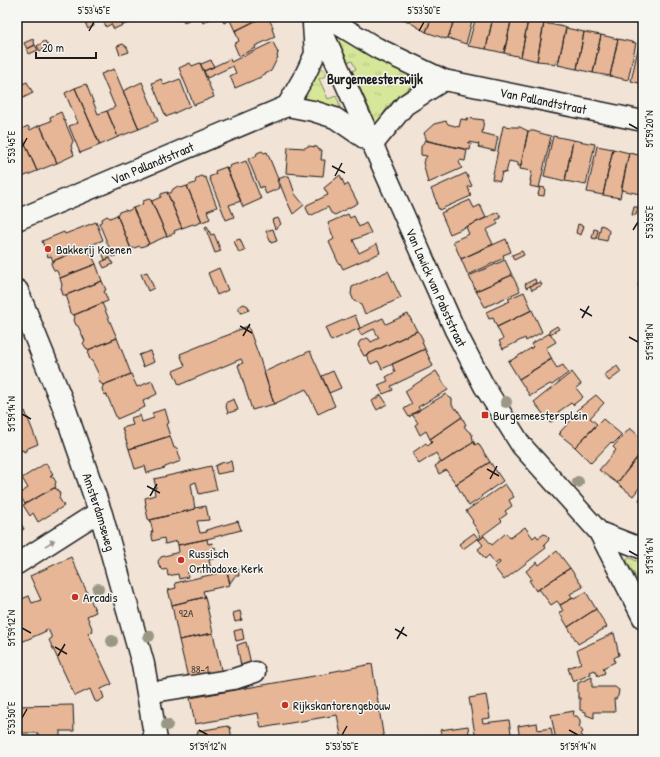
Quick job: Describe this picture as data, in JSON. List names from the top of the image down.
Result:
{
  "streets": {
    "main road": ["Amsterdamseweg"],
    "street": ["Van Pallandtstraat", "Van Lawick van Pabststraat"]
  },
  "districts": ["Burgemeesterswijk"],
  "places": {
    "other": [
      "Bakkerij Koenen",
      "Russisch Orthodoxe Kerk",
      "Arcadis",
      "Rijkskantorengebouw"
    ],
    "transit": ["Burgemeestersplein"]
  },
  "house_numbers": ["92A", "88-1"],
  "scale_bar": "20 m",
  "coordinates": [
    "5°53'45\"E",
    "5°53'50\"E",
    "51°59'20\"N",
    "5°53'55\"E",
    "51°59'18\"N",
    "51°59'14\"N",
    "51°59'16\"N",
    "51°59'12\"N"
  ]
}
